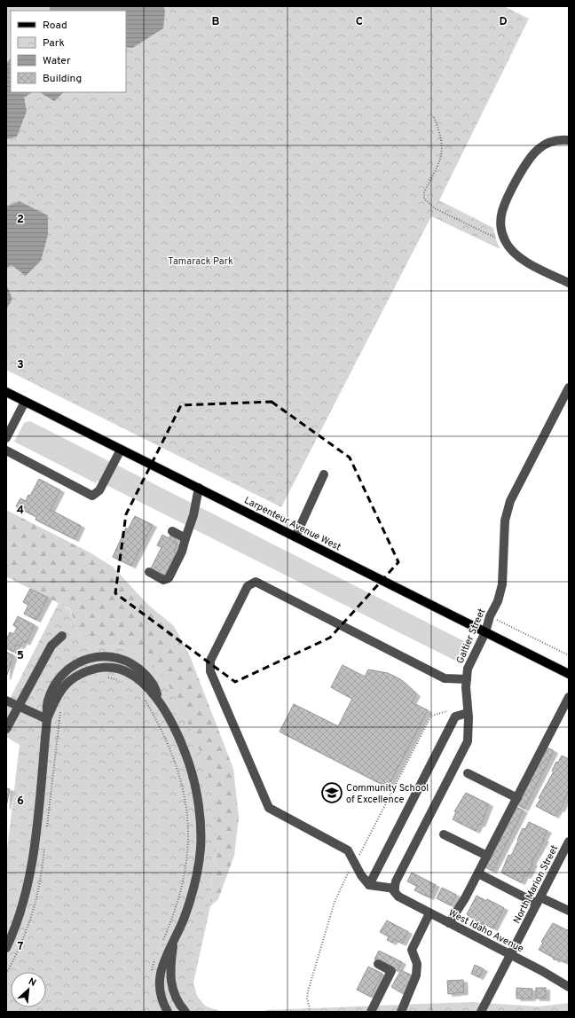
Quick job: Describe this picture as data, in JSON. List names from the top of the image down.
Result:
{
  "streets": {
    "main road": ["Larpenteur Avenue West"],
    "street": ["Galtier Street", "North Marion Street", "West Idaho Avenue"]
  },
  "crossings": [
    ["Larpenteur Avenue West", "Galtier Street"],
    ["Galtier Street", "West Idaho Avenue"],
    ["North Marion Street", "West Idaho Avenue"]
  ],
  "parks": ["Tamarack Park"],
  "places": {
    "school or university": ["Community School of Excellence"]
  },
  "legend": [
    "Road",
    "Park",
    "Water",
    "Building"
  ],
  "north": "top right",
  "grid": {
    "columns": ["B", "C", "D"],
    "rows": [
      "2",
      "3",
      "4",
      "5",
      "6",
      "7"
    ]
  }
}
